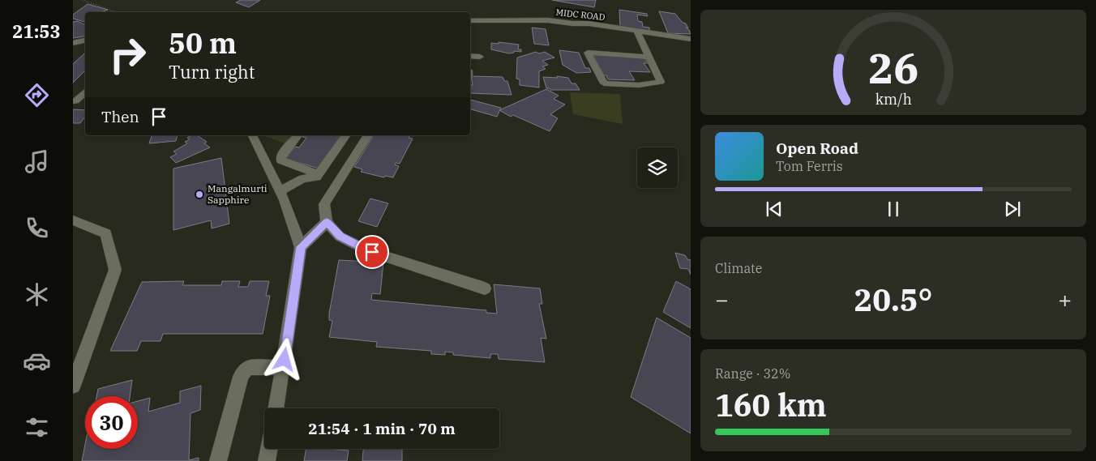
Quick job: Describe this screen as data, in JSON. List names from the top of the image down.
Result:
{
  "streets": {
    "street": ["MIDC ROAD"]
  },
  "places": ["Mangalmurti Sapphire"],
  "page": {
    "tabs": "21:53",
    "turn": ["50 m", "Turn right"],
    "then": "Then",
    "song": ["Open Road", "Tom Ferris"],
    "tile": [
      "Climate",
      ["Range · 32%", "160 km"]
    ],
    "heat": ["−", "20.5°", "+"],
    "limit": "30",
    "trip": "21:54 · 1 min · 70 m",
    "gauge": ["26", "km/h"]
  }
}
